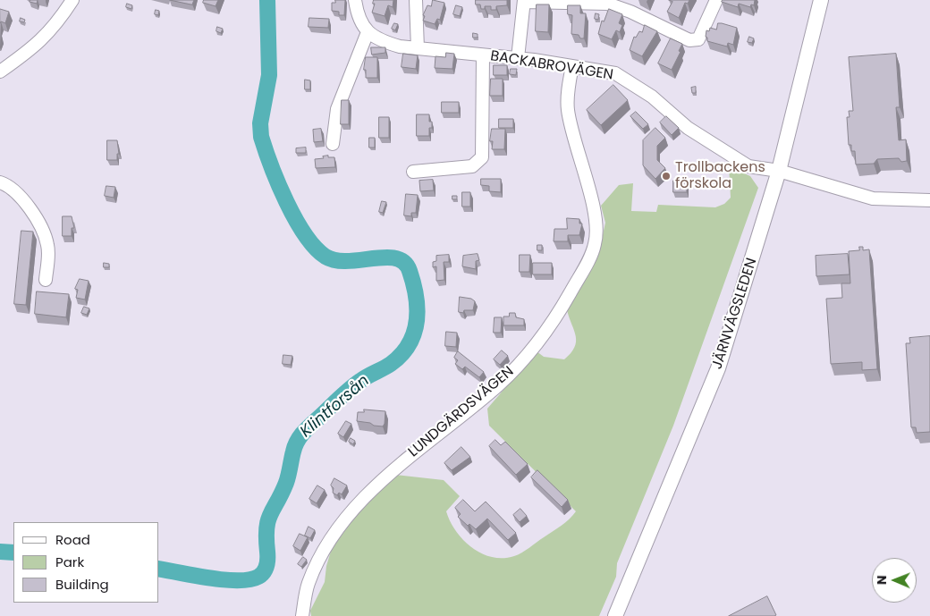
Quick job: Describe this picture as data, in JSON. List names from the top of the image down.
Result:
{
  "streets": {
    "main road": ["JÄRNVÄGSLEDEN"],
    "street": ["BACKABROVÄGEN", "LUNDGÄRDSVÄGEN"]
  },
  "crossings": [
    ["BACKABROVÄGEN", "JÄRNVÄGSLEDEN"],
    ["BACKABROVÄGEN", "LUNDGÄRDSVÄGEN"]
  ],
  "water": ["Klintforsån"],
  "places": ["Trollbackens förskola"],
  "legend": ["Road", "Park", "Building"],
  "north": "left"
}
